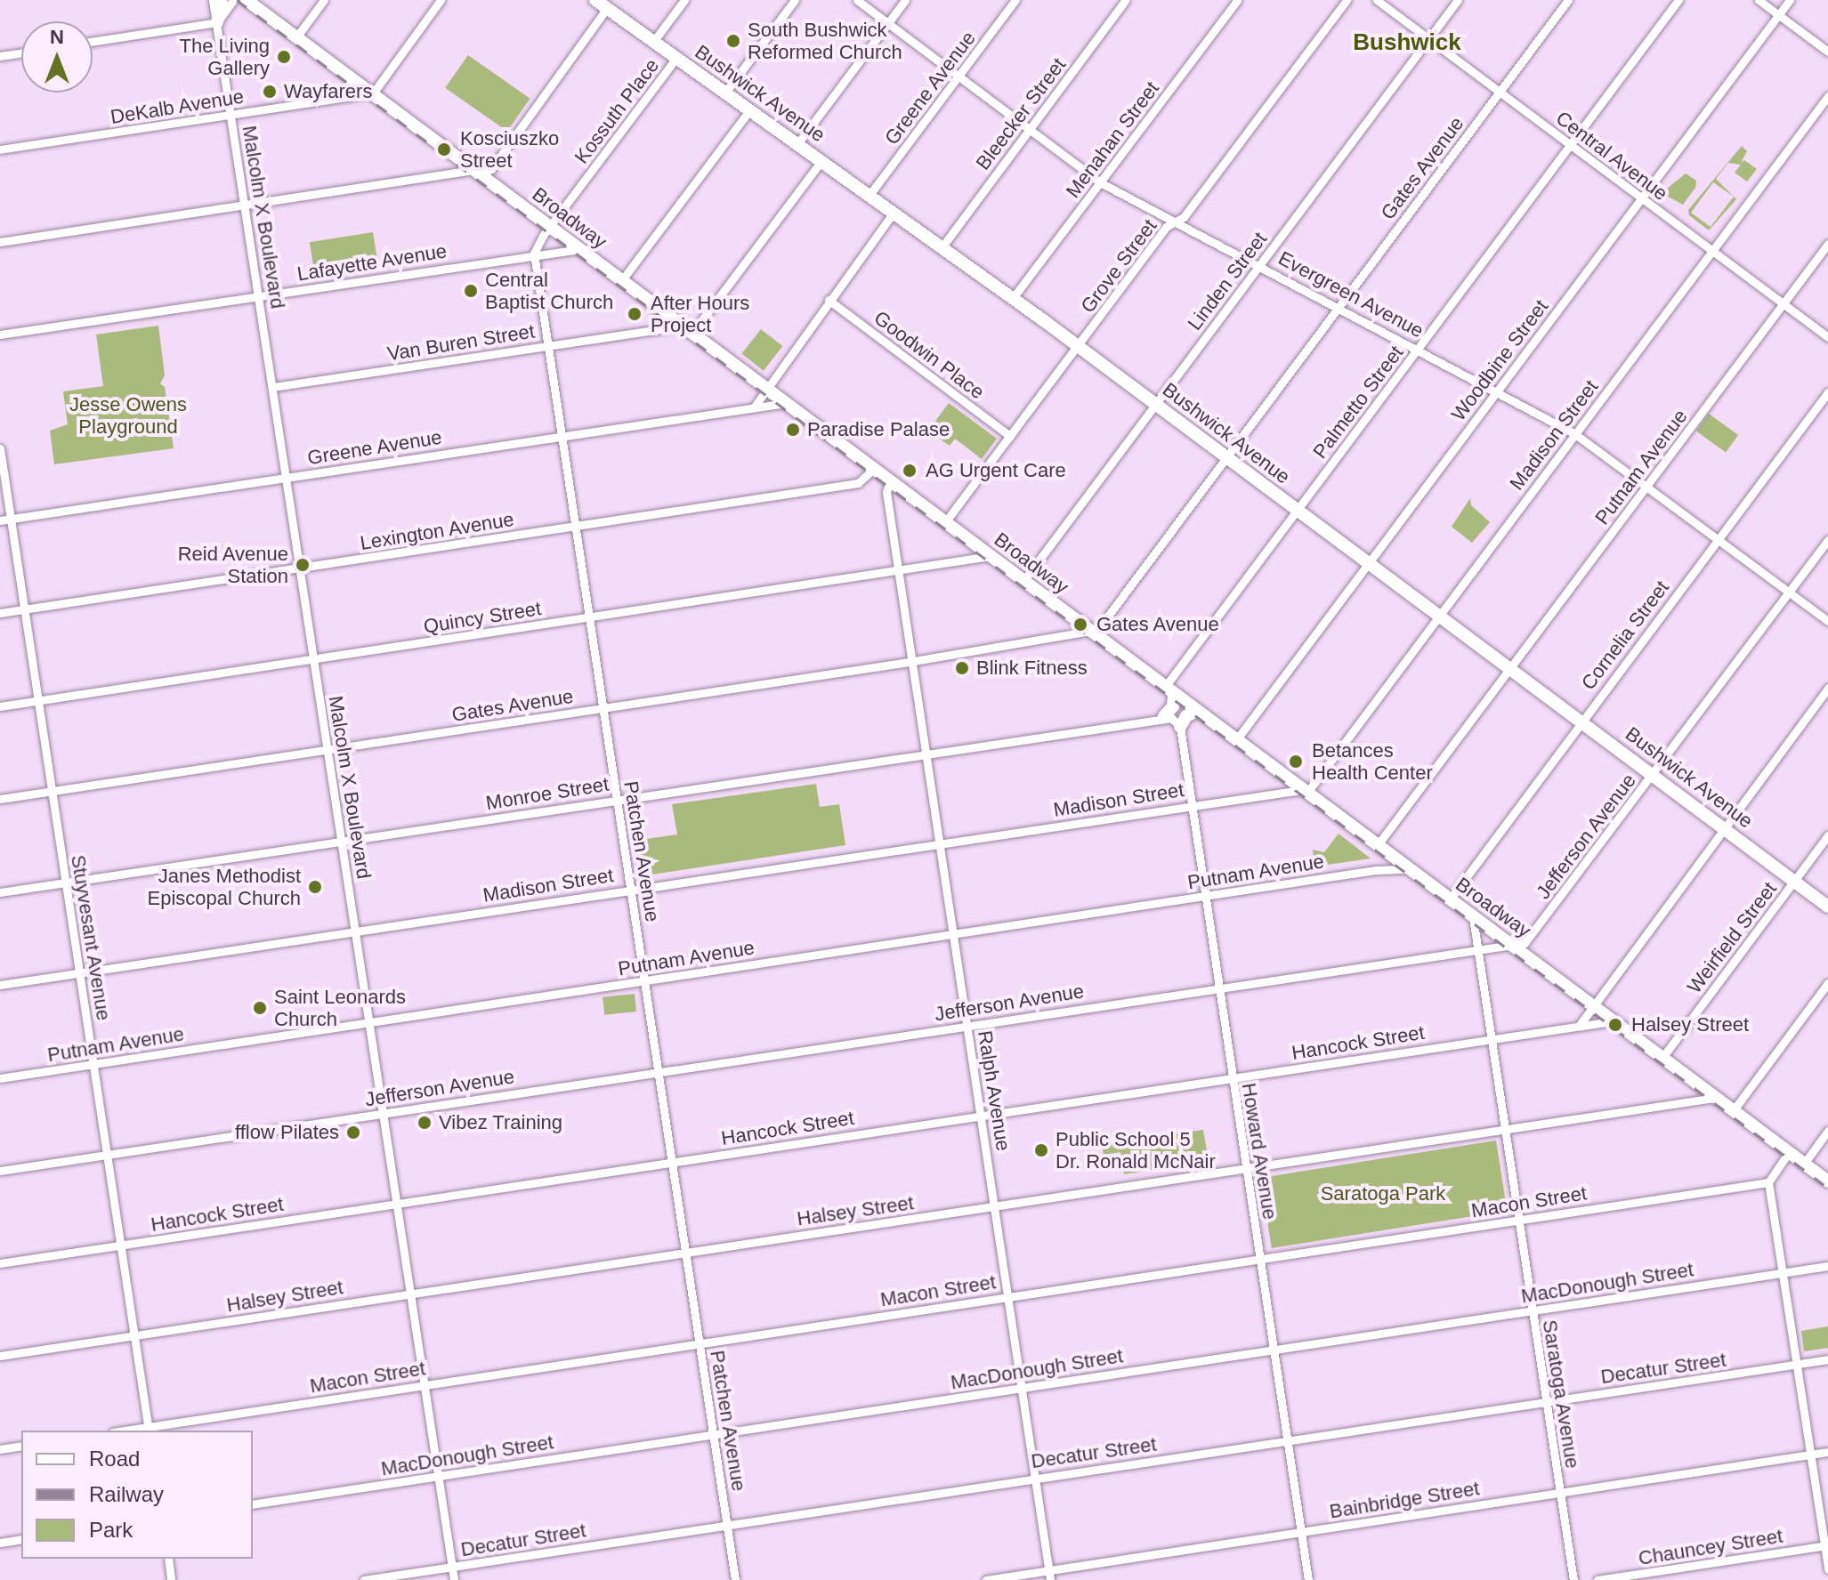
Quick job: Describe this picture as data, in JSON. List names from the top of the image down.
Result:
{
  "streets": {
    "main road": ["Bushwick Avenue", "Broadway"],
    "street": [
      "Greene Avenue",
      "DeKalb Avenue",
      "Kossuth Place",
      "Bleecker Street",
      "Menahan Street",
      "Central Avenue",
      "Gates Avenue",
      "Malcolm X Boulevard",
      "Lafayette Avenue",
      "Grove Street",
      "Linden Street",
      "Evergreen Avenue",
      "Van Buren Street",
      "Goodwin Place",
      "Woodbine Street",
      "Palmetto Street",
      "Madison Street",
      "Putnam Avenue",
      "Lexington Avenue",
      "Quincy Street",
      "Cornelia Street",
      "Monroe Street",
      "Jefferson Avenue",
      "Patchen Avenue",
      "Stuyvesant Avenue",
      "Weirfield Street",
      "Hancock Street",
      "Ralph Avenue",
      "Howard Avenue",
      "Macon Street",
      "Halsey Street",
      "MacDonough Street",
      "Decatur Street",
      "Saratoga Avenue",
      "Bainbridge Street",
      "Chauncey Street"
    ]
  },
  "crossings": [
    ["Greene Avenue", "Bushwick Avenue"],
    ["Greene Avenue", "Malcolm X Boulevard"],
    ["Greene Avenue", "Broadway"],
    ["Greene Avenue", "Evergreen Avenue"],
    ["Greene Avenue", "Patchen Avenue"],
    ["Bushwick Avenue", "Kossuth Place"],
    ["Bushwick Avenue", "Bleecker Street"],
    ["Bushwick Avenue", "Menahan Street"],
    ["Bushwick Avenue", "Gates Avenue"],
    ["Bushwick Avenue", "Grove Street"],
    ["Bushwick Avenue", "Linden Street"],
    ["Bushwick Avenue", "Woodbine Street"],
    ["Bushwick Avenue", "Palmetto Street"],
    ["Bushwick Avenue", "Madison Street"],
    ["Bushwick Avenue", "Putnam Avenue"],
    ["Bushwick Avenue", "Cornelia Street"],
    ["Bushwick Avenue", "Jefferson Avenue"],
    ["Bushwick Avenue", "Weirfield Street"],
    ["DeKalb Avenue", "Malcolm X Boulevard"],
    ["DeKalb Avenue", "Broadway"],
    ["Kossuth Place", "Broadway"],
    ["Kossuth Place", "Lafayette Avenue"],
    ["Kossuth Place", "Patchen Avenue"],
    ["Bleecker Street", "Evergreen Avenue"],
    ["Menahan Street", "Evergreen Avenue"],
    ["Central Avenue", "Gates Avenue"],
    ["Central Avenue", "Linden Street"],
    ["Central Avenue", "Woodbine Street"],
    ["Central Avenue", "Palmetto Street"],
    ["Central Avenue", "Madison Street"],
    ["Central Avenue", "Putnam Avenue"],
    ["Gates Avenue", "Malcolm X Boulevard"],
    ["Gates Avenue", "Broadway"],
    ["Gates Avenue", "Evergreen Avenue"],
    ["Gates Avenue", "Patchen Avenue"],
    ["Gates Avenue", "Stuyvesant Avenue"],
    ["Gates Avenue", "Ralph Avenue"],
    ["Malcolm X Boulevard", "Lafayette Avenue"],
    ["Malcolm X Boulevard", "Van Buren Street"],
    ["Malcolm X Boulevard", "Madison Street"],
    ["Malcolm X Boulevard", "Putnam Avenue"],
    ["Malcolm X Boulevard", "Lexington Avenue"],
    ["Malcolm X Boulevard", "Quincy Street"],
    ["Malcolm X Boulevard", "Monroe Street"],
    ["Malcolm X Boulevard", "Jefferson Avenue"],
    ["Malcolm X Boulevard", "Hancock Street"],
    ["Malcolm X Boulevard", "Macon Street"],
    ["Malcolm X Boulevard", "Halsey Street"],
    ["Malcolm X Boulevard", "MacDonough Street"],
    ["Malcolm X Boulevard", "Decatur Street"],
    ["Broadway", "Lafayette Avenue"],
    ["Broadway", "Grove Street"],
    ["Broadway", "Linden Street"],
    ["Broadway", "Van Buren Street"],
    ["Broadway", "Woodbine Street"],
    ["Broadway", "Palmetto Street"],
    ["Broadway", "Madison Street"],
    ["Broadway", "Putnam Avenue"],
    ["Broadway", "Lexington Avenue"],
    ["Broadway", "Quincy Street"],
    ["Broadway", "Cornelia Street"],
    ["Broadway", "Jefferson Avenue"],
    ["Broadway", "Weirfield Street"],
    ["Broadway", "Hancock Street"],
    ["Broadway", "Ralph Avenue"],
    ["Broadway", "Halsey Street"],
    ["Broadway", "Saratoga Avenue"],
    ["Lafayette Avenue", "Patchen Avenue"],
    ["Grove Street", "Evergreen Avenue"],
    ["Grove Street", "Goodwin Place"],
    ["Linden Street", "Evergreen Avenue"],
    ["Evergreen Avenue", "Woodbine Street"],
    ["Evergreen Avenue", "Palmetto Street"],
    ["Evergreen Avenue", "Madison Street"],
    ["Evergreen Avenue", "Putnam Avenue"],
    ["Evergreen Avenue", "Cornelia Street"],
    ["Evergreen Avenue", "Jefferson Avenue"],
    ["Van Buren Street", "Patchen Avenue"],
    ["Madison Street", "Patchen Avenue"],
    ["Madison Street", "Stuyvesant Avenue"],
    ["Madison Street", "Ralph Avenue"],
    ["Madison Street", "Howard Avenue"],
    ["Putnam Avenue", "Patchen Avenue"],
    ["Putnam Avenue", "Stuyvesant Avenue"],
    ["Putnam Avenue", "Ralph Avenue"],
    ["Putnam Avenue", "Howard Avenue"],
    ["Lexington Avenue", "Patchen Avenue"],
    ["Lexington Avenue", "Stuyvesant Avenue"],
    ["Quincy Street", "Patchen Avenue"],
    ["Quincy Street", "Stuyvesant Avenue"],
    ["Quincy Street", "Ralph Avenue"],
    ["Monroe Street", "Patchen Avenue"],
    ["Monroe Street", "Stuyvesant Avenue"],
    ["Monroe Street", "Ralph Avenue"],
    ["Jefferson Avenue", "Patchen Avenue"],
    ["Jefferson Avenue", "Stuyvesant Avenue"],
    ["Jefferson Avenue", "Ralph Avenue"],
    ["Jefferson Avenue", "Howard Avenue"],
    ["Jefferson Avenue", "Saratoga Avenue"],
    ["Patchen Avenue", "Hancock Street"],
    ["Patchen Avenue", "Macon Street"],
    ["Patchen Avenue", "Halsey Street"],
    ["Patchen Avenue", "MacDonough Street"],
    ["Patchen Avenue", "Decatur Street"],
    ["Stuyvesant Avenue", "Hancock Street"],
    ["Stuyvesant Avenue", "Macon Street"],
    ["Stuyvesant Avenue", "Halsey Street"],
    ["Hancock Street", "Ralph Avenue"],
    ["Hancock Street", "Howard Avenue"],
    ["Hancock Street", "Saratoga Avenue"],
    ["Ralph Avenue", "Macon Street"],
    ["Ralph Avenue", "Halsey Street"],
    ["Ralph Avenue", "MacDonough Street"],
    ["Ralph Avenue", "Decatur Street"],
    ["Ralph Avenue", "Bainbridge Street"],
    ["Howard Avenue", "Macon Street"],
    ["Howard Avenue", "Halsey Street"],
    ["Howard Avenue", "MacDonough Street"],
    ["Howard Avenue", "Decatur Street"],
    ["Howard Avenue", "Bainbridge Street"],
    ["Macon Street", "Saratoga Avenue"],
    ["Halsey Street", "Saratoga Avenue"],
    ["MacDonough Street", "Saratoga Avenue"],
    ["Decatur Street", "Saratoga Avenue"],
    ["Saratoga Avenue", "Bainbridge Street"]
  ],
  "districts": ["Bushwick"],
  "parks": ["Jesse Owens Playground", "Saratoga Park"],
  "places": [
    "South Bushwick Reformed Church",
    "The Living Gallery",
    "Wayfarers",
    "Kosciuszko Street",
    "Central Baptist Church",
    "After Hours Project",
    "Paradise Palase",
    "AG Urgent Care",
    "Reid Avenue Station",
    "Gates Avenue",
    "Blink Fitness",
    "Betances Health Center",
    "Janes Methodist Episcopal Church",
    "Saint Leonards Church",
    "Halsey Street",
    "Vibez Training",
    "fflow Pilates",
    "Public School 5 Dr. Ronald McNair"
  ],
  "legend": ["Road", "Railway", "Park"],
  "north": "top"
}
